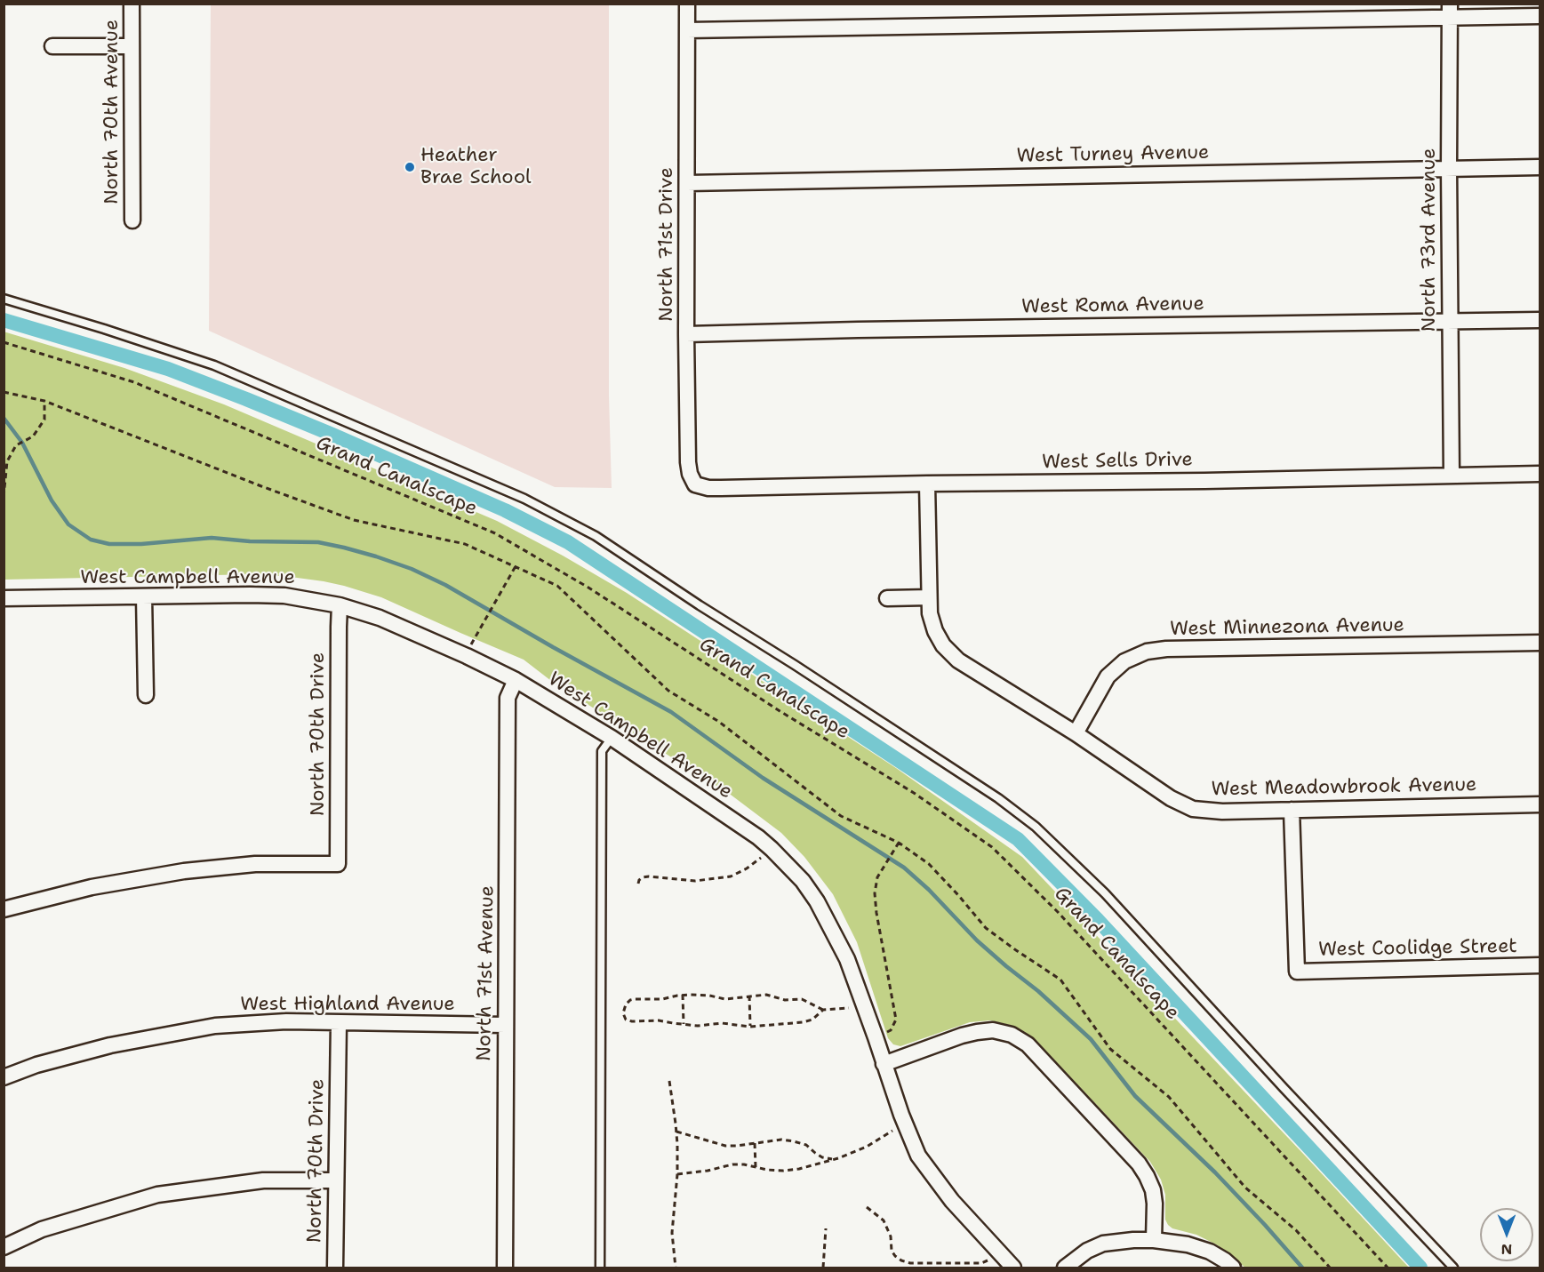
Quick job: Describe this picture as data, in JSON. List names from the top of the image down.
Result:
{
  "streets": {
    "street": [
      "North 70th Avenue",
      "West Turney Avenue",
      "North 73rd Avenue",
      "North 71st Drive",
      "West Roma Avenue",
      "West Sells Drive",
      "West Campbell Avenue",
      "West Minnezona Avenue",
      "North 70th Drive",
      "West Meadowbrook Avenue",
      "West Coolidge Street",
      "North 71st Avenue",
      "West Highland Avenue"
    ],
    "path": ["Grand Canalscape"]
  },
  "crossings": [
    ["West Turney Avenue", "North 73rd Avenue"],
    ["West Turney Avenue", "North 71st Drive"],
    ["North 73rd Avenue", "West Roma Avenue"],
    ["North 73rd Avenue", "West Sells Drive"],
    ["North 71st Drive", "West Roma Avenue"],
    ["North 71st Drive", "West Sells Drive"],
    ["West Sells Drive", "West Meadowbrook Avenue"],
    ["West Campbell Avenue", "North 70th Drive"],
    ["West Campbell Avenue", "North 71st Avenue"],
    ["West Minnezona Avenue", "West Meadowbrook Avenue"],
    ["North 70th Drive", "West Highland Avenue"],
    ["West Meadowbrook Avenue", "West Coolidge Street"],
    ["North 71st Avenue", "West Highland Avenue"]
  ],
  "places": ["Heather Brae School"],
  "north": "bottom"
}
